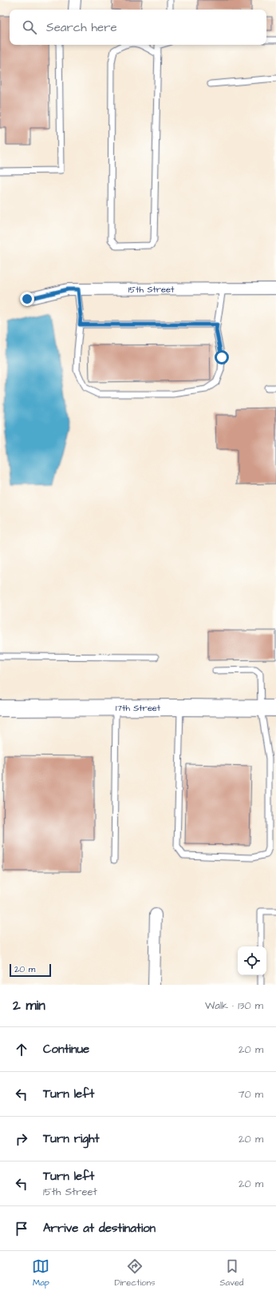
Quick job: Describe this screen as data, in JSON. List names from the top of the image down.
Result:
{
  "streets": {
    "main road": ["17th Street"],
    "street": ["15th Street"]
  },
  "scale_bar": "20 m",
  "page": {
    "search": "Search here",
    "scale": "20 m",
    "heading": ["2 min", "Walk · 130 m"],
    "list": [
      ["Continue", "20 m"],
      ["Turn left", "70 m"],
      ["Turn right", "20 m"],
      ["Turn left", "15th Street", "20 m"],
      "Arrive at destination"
    ],
    "nav": ["Map", "Directions", "Saved"]
  }
}
